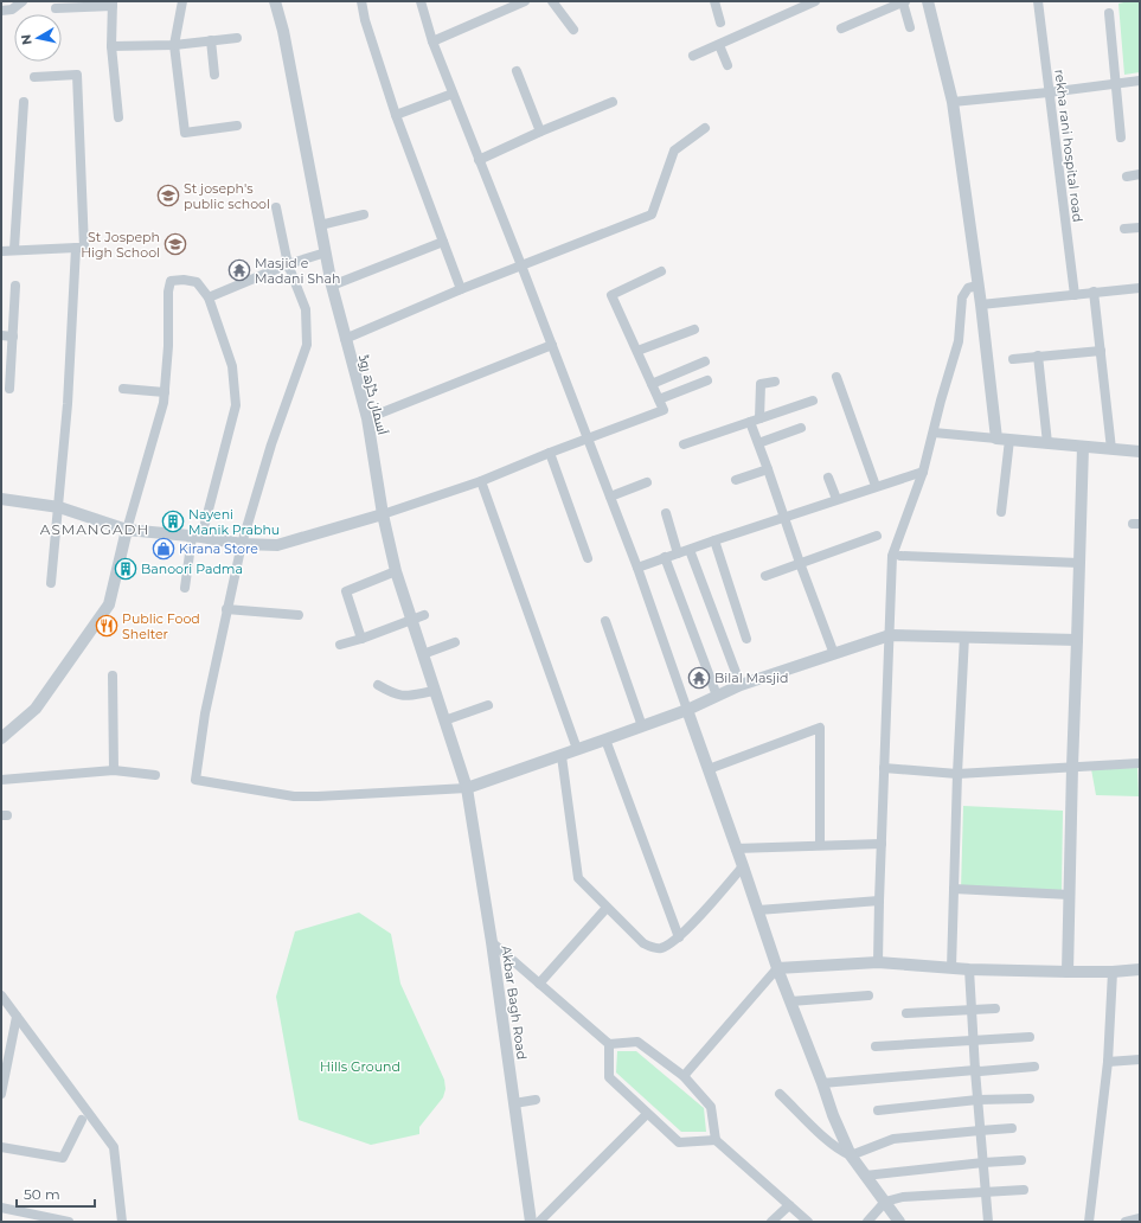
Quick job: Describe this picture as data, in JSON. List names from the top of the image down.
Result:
{
  "streets": {
    "street": ["rekha rani hospital road", "آسمان گڑھ روڈ", "Akbar Bagh Road"]
  },
  "crossings": [
    ["آسمان گڑھ روڈ", "Akbar Bagh Road"]
  ],
  "districts": ["ASMANGADH"],
  "parks": ["Hills Ground"],
  "places": {
    "school or university": ["St joseph's public school", "St Jospeph High School"],
    "temple": ["Masjid e Madani Shah", "Bilal Masjid"],
    "building": ["Nayeni Manik Prabhu", "Banoori Padma"],
    "shop": ["Kirana Store"],
    "restaurant": ["Public Food Shelter"]
  },
  "scale_bar": "50 m",
  "north": "left"
}
